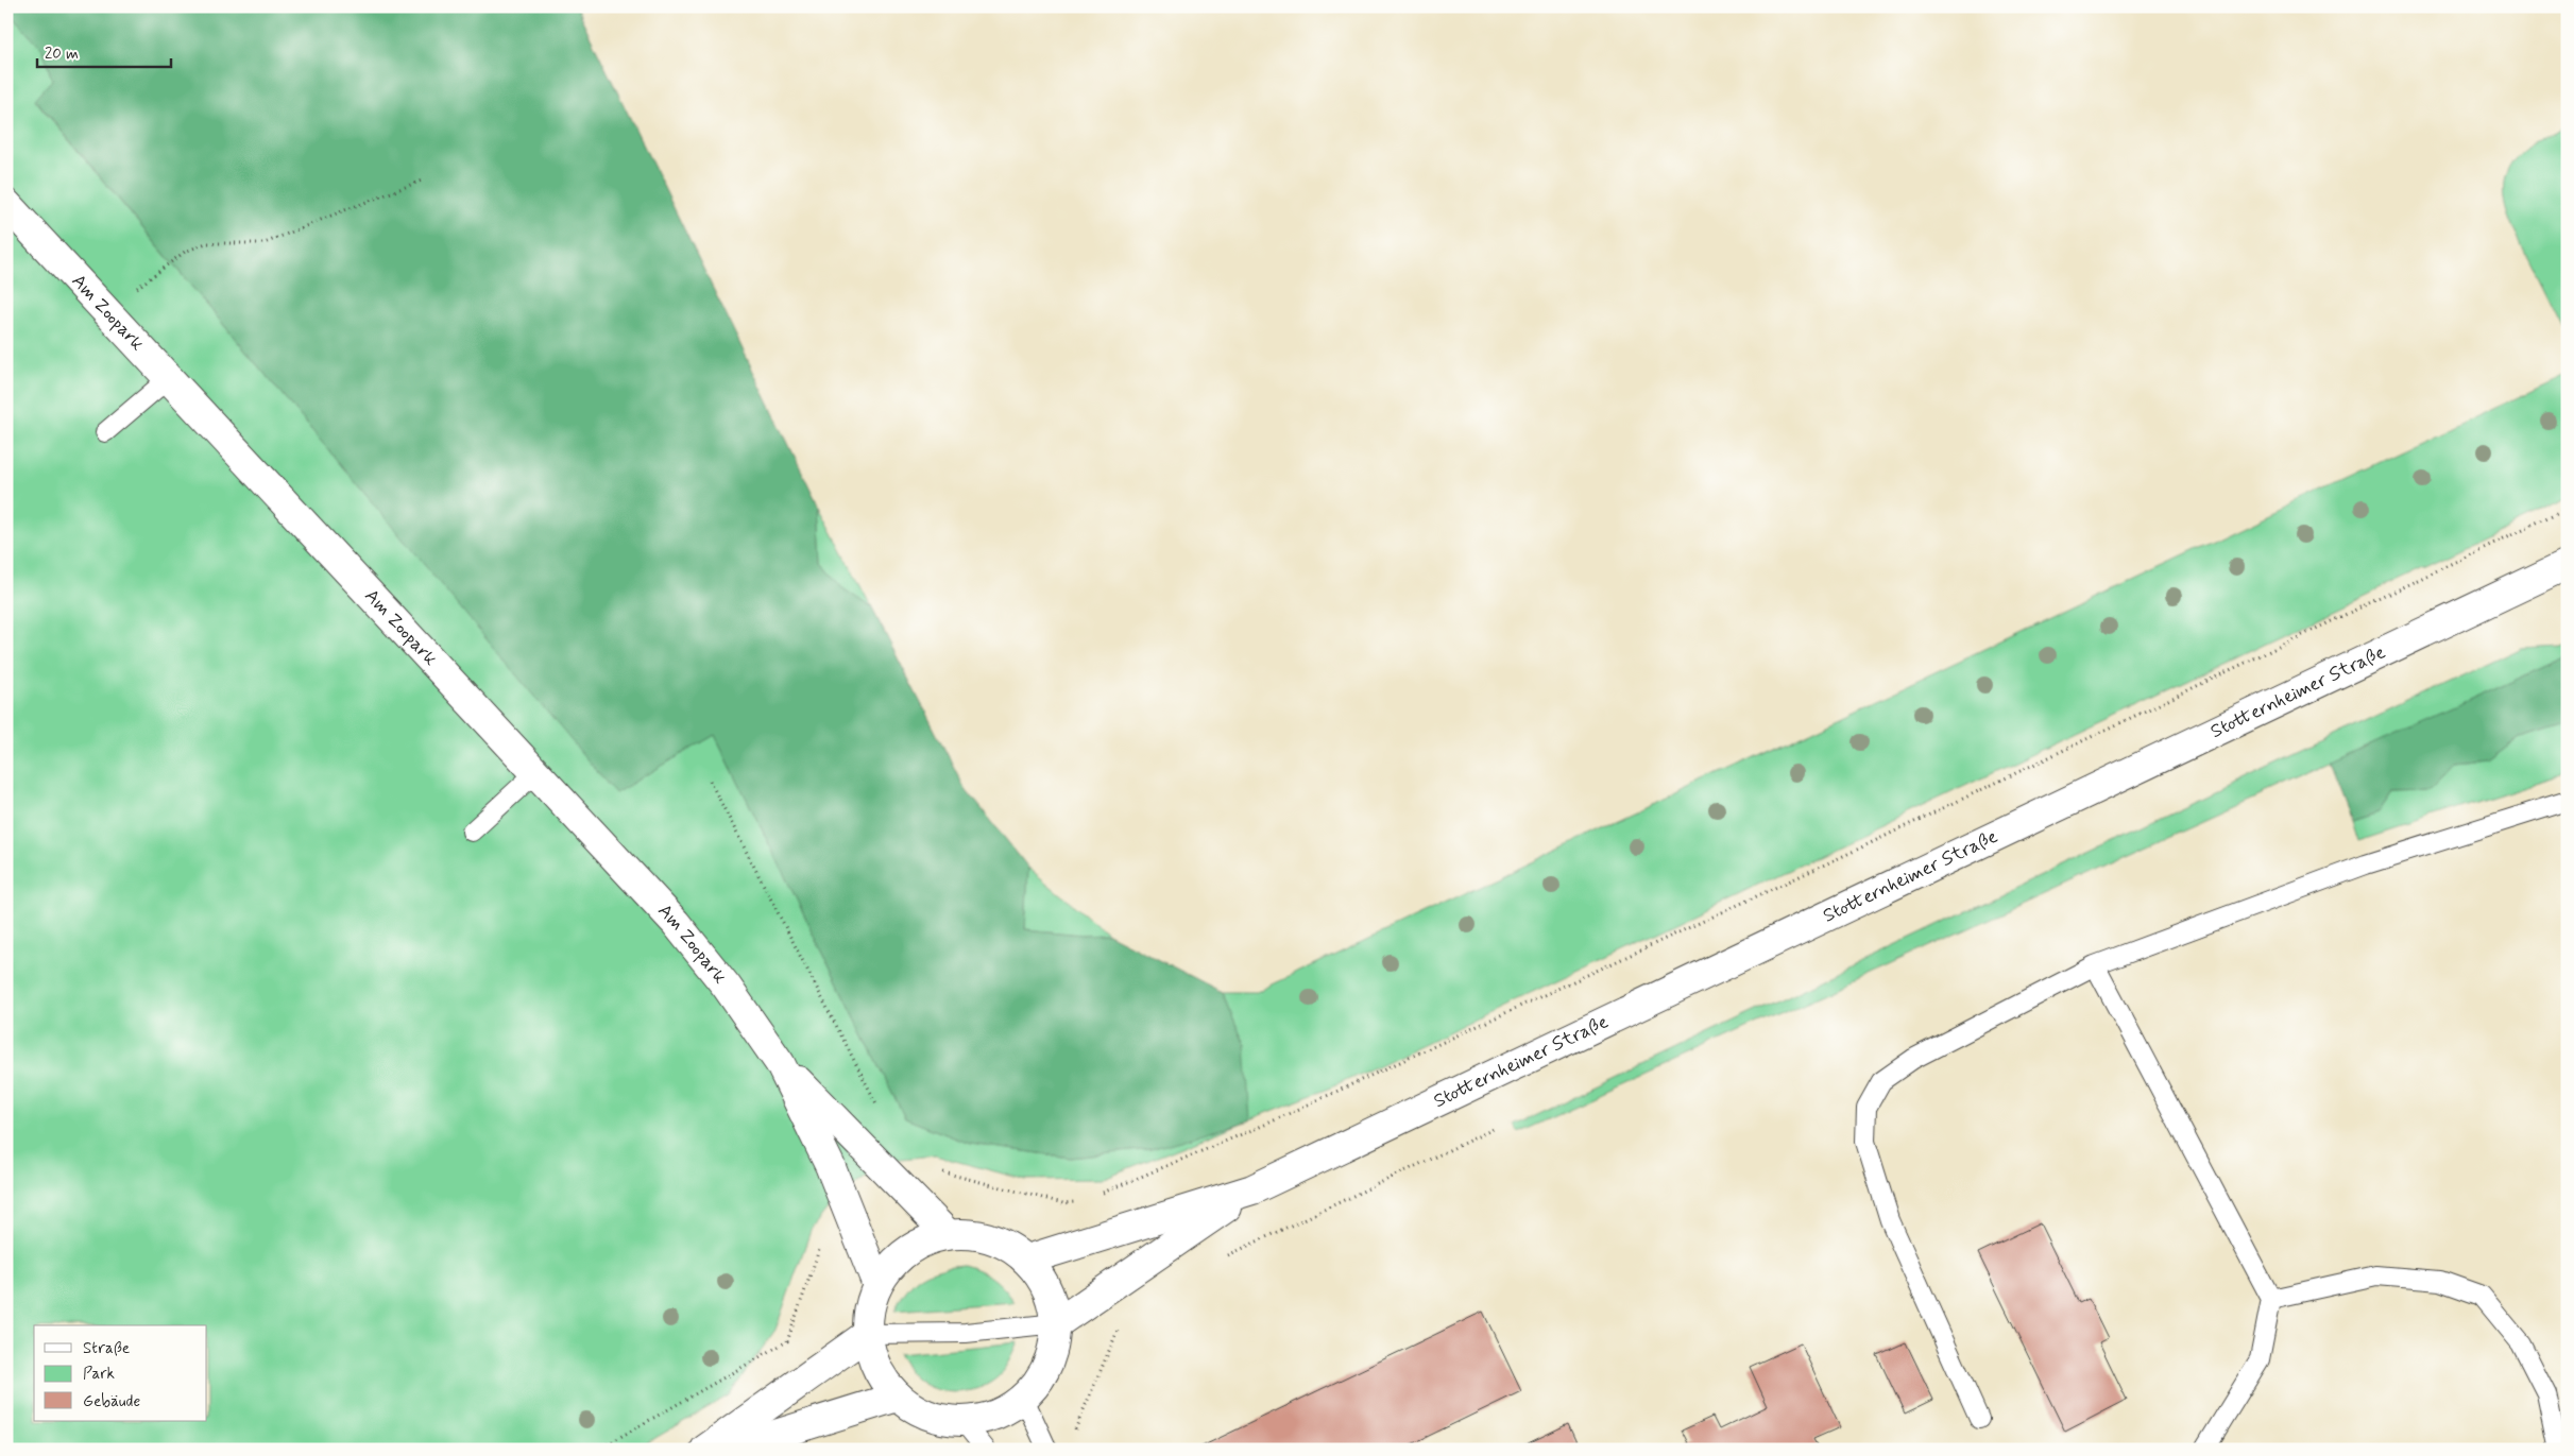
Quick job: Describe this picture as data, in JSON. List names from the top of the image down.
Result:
{
  "streets": {
    "main road": ["Am Zoopark", "Stotternheimer Straße"]
  },
  "legend": ["Straße", "Park", "Gebäude"],
  "scale_bar": "20 m"
}
